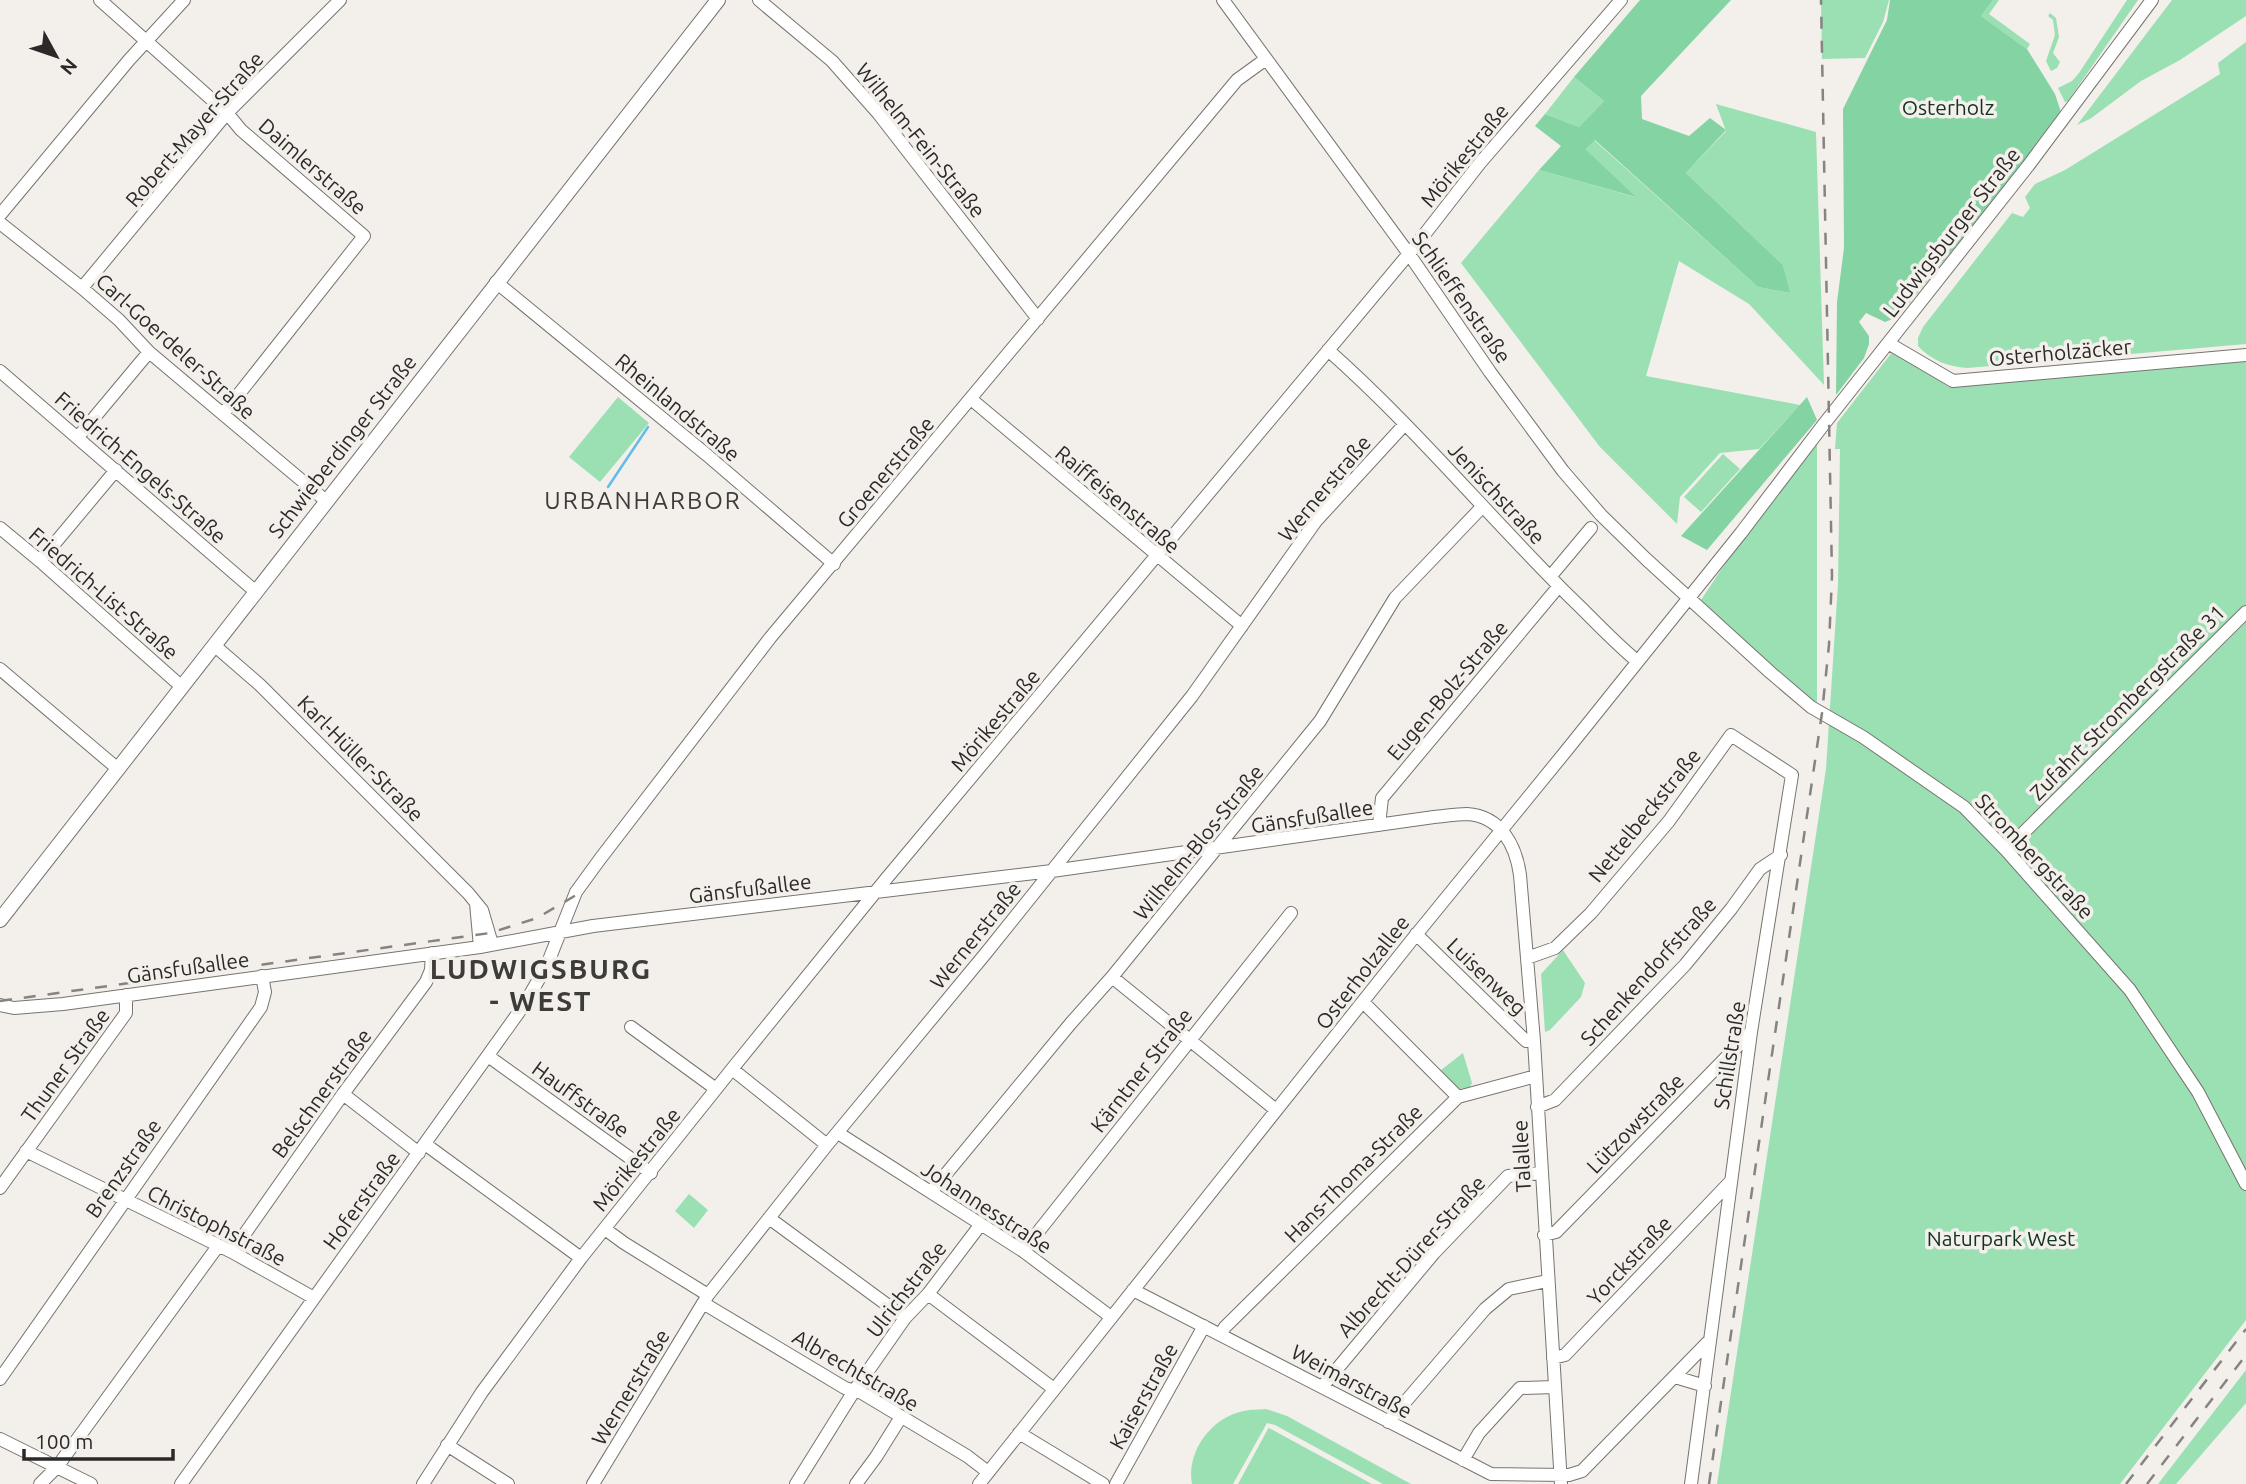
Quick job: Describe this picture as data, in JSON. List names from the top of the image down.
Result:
{
  "streets": {
    "main road": ["Schwieberdinger Straße"],
    "street": [
      "Robert-Mayer-Straße",
      "Wilhelm-Fein-Straße",
      "Mörikestraße",
      "Daimlerstraße",
      "Ludwigsburger Straße",
      "Schlieffenstraße",
      "Carl-Goerdeler-Straße",
      "Osterholzäcker",
      "Rheinlandstraße",
      "Friedrich-Engels-Straße",
      "Groenerstraße",
      "Wernerstraße",
      "Jenischstraße",
      "Raiffeisenstraße",
      "Friedrich-List-Straße",
      "Eugen-Bolz-Straße",
      "Zufahrt Strombergstraße 31",
      "Karl-Hüller-Straße",
      "Nettelbeckstraße",
      "Gänsfußallee",
      "Wilhelm-Blos-Straße",
      "Strombergstraße",
      "Schenkendorfstraße",
      "Osterholzallee",
      "Luisenweg",
      "Schillstraße",
      "Thuner Straße",
      "Kärntner Straße",
      "Belschnerstraße",
      "Hauffstraße",
      "Lützowstraße",
      "Talallee",
      "Brenzstraße",
      "Hans-Thoma-Straße",
      "Hoferstraße",
      "Johannesstraße",
      "Christophstraße",
      "Albrecht-Dürer-Straße",
      "Yorckstraße",
      "Ulrichstraße",
      "Albrechtstraße",
      "Weimarstraße",
      "Kaiserstraße"
    ]
  },
  "crossings": [
    ["Robert-Mayer-Straße", "Daimlerstraße"],
    ["Robert-Mayer-Straße", "Carl-Goerdeler-Straße"],
    ["Wilhelm-Fein-Straße", "Groenerstraße"],
    ["Mörikestraße", "Schlieffenstraße"],
    ["Mörikestraße", "Jenischstraße"],
    ["Mörikestraße", "Raiffeisenstraße"],
    ["Mörikestraße", "Gänsfußallee"],
    ["Mörikestraße", "Hauffstraße"],
    ["Mörikestraße", "Albrechtstraße"],
    ["Daimlerstraße", "Carl-Goerdeler-Straße"],
    ["Ludwigsburger Straße", "Osterholzäcker"],
    ["Ludwigsburger Straße", "Osterholzallee"],
    ["Schlieffenstraße", "Groenerstraße"],
    ["Schlieffenstraße", "Strombergstraße"],
    ["Schlieffenstraße", "Osterholzallee"],
    ["Carl-Goerdeler-Straße", "Schwieberdinger Straße"],
    ["Rheinlandstraße", "Schwieberdinger Straße"],
    ["Rheinlandstraße", "Groenerstraße"],
    ["Schwieberdinger Straße", "Friedrich-Engels-Straße"],
    ["Schwieberdinger Straße", "Friedrich-List-Straße"],
    ["Schwieberdinger Straße", "Karl-Hüller-Straße"],
    ["Groenerstraße", "Raiffeisenstraße"],
    ["Groenerstraße", "Gänsfußallee"],
    ["Groenerstraße", "Hoferstraße"],
    ["Wernerstraße", "Jenischstraße"],
    ["Wernerstraße", "Raiffeisenstraße"],
    ["Wernerstraße", "Gänsfußallee"],
    ["Wernerstraße", "Johannesstraße"],
    ["Wernerstraße", "Albrechtstraße"],
    ["Jenischstraße", "Eugen-Bolz-Straße"],
    ["Jenischstraße", "Wilhelm-Blos-Straße"],
    ["Jenischstraße", "Osterholzallee"],
    ["Eugen-Bolz-Straße", "Gänsfußallee"],
    ["Zufahrt Strombergstraße 31", "Strombergstraße"],
    ["Karl-Hüller-Straße", "Gänsfußallee"],
    ["Nettelbeckstraße", "Schillstraße"],
    ["Nettelbeckstraße", "Talallee"],
    ["Gänsfußallee", "Wilhelm-Blos-Straße"],
    ["Gänsfußallee", "Osterholzallee"],
    ["Gänsfußallee", "Thuner Straße"],
    ["Gänsfußallee", "Belschnerstraße"],
    ["Gänsfußallee", "Talallee"],
    ["Gänsfußallee", "Brenzstraße"],
    ["Gänsfußallee", "Hoferstraße"],
    ["Wilhelm-Blos-Straße", "Johannesstraße"],
    ["Strombergstraße", "Osterholzallee"],
    ["Schenkendorfstraße", "Schillstraße"],
    ["Schenkendorfstraße", "Talallee"],
    ["Osterholzallee", "Luisenweg"],
    ["Osterholzallee", "Talallee"],
    ["Osterholzallee", "Johannesstraße"],
    ["Osterholzallee", "Albrechtstraße"],
    ["Osterholzallee", "Weimarstraße"],
    ["Luisenweg", "Talallee"],
    ["Schillstraße", "Lützowstraße"],
    ["Schillstraße", "Yorckstraße"],
    ["Thuner Straße", "Christophstraße"],
    ["Kärntner Straße", "Johannesstraße"],
    ["Belschnerstraße", "Christophstraße"],
    ["Hauffstraße", "Hoferstraße"],
    ["Lützowstraße", "Talallee"],
    ["Talallee", "Hans-Thoma-Straße"],
    ["Talallee", "Albrecht-Dürer-Straße"],
    ["Talallee", "Yorckstraße"],
    ["Talallee", "Weimarstraße"],
    ["Brenzstraße", "Christophstraße"],
    ["Hans-Thoma-Straße", "Weimarstraße"],
    ["Hoferstraße", "Christophstraße"],
    ["Johannesstraße", "Ulrichstraße"],
    ["Albrecht-Dürer-Straße", "Weimarstraße"],
    ["Ulrichstraße", "Albrechtstraße"],
    ["Weimarstraße", "Kaiserstraße"]
  ],
  "districts": ["URBANHARBOR", "LUDWIGSBURG - WEST"],
  "parks": ["Osterholz", "Naturpark West"],
  "scale_bar": "100 m",
  "north": "bottom right"
}
